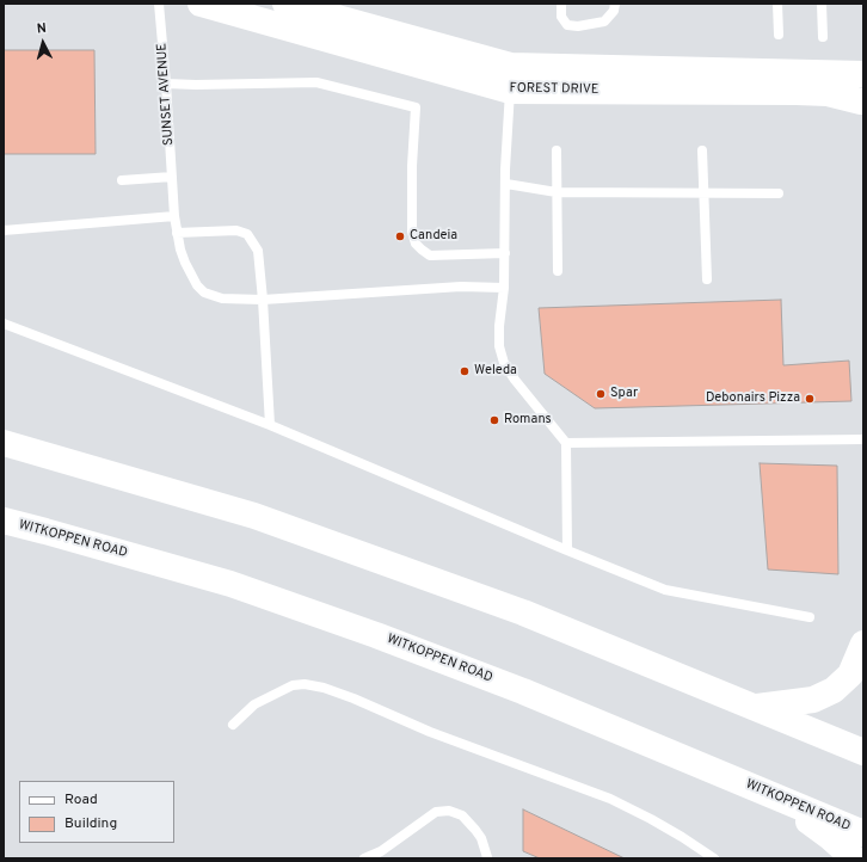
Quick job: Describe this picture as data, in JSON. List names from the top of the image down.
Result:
{
  "streets": {
    "main road": ["FOREST DRIVE", "WITKOPPEN ROAD"],
    "lane": ["SUNSET AVENUE"]
  },
  "places": [
    "Candeia",
    "Weleda",
    "Spar",
    "Debonairs Pizza",
    "Romans"
  ],
  "legend": ["Road", "Building"],
  "north": "top"
}
